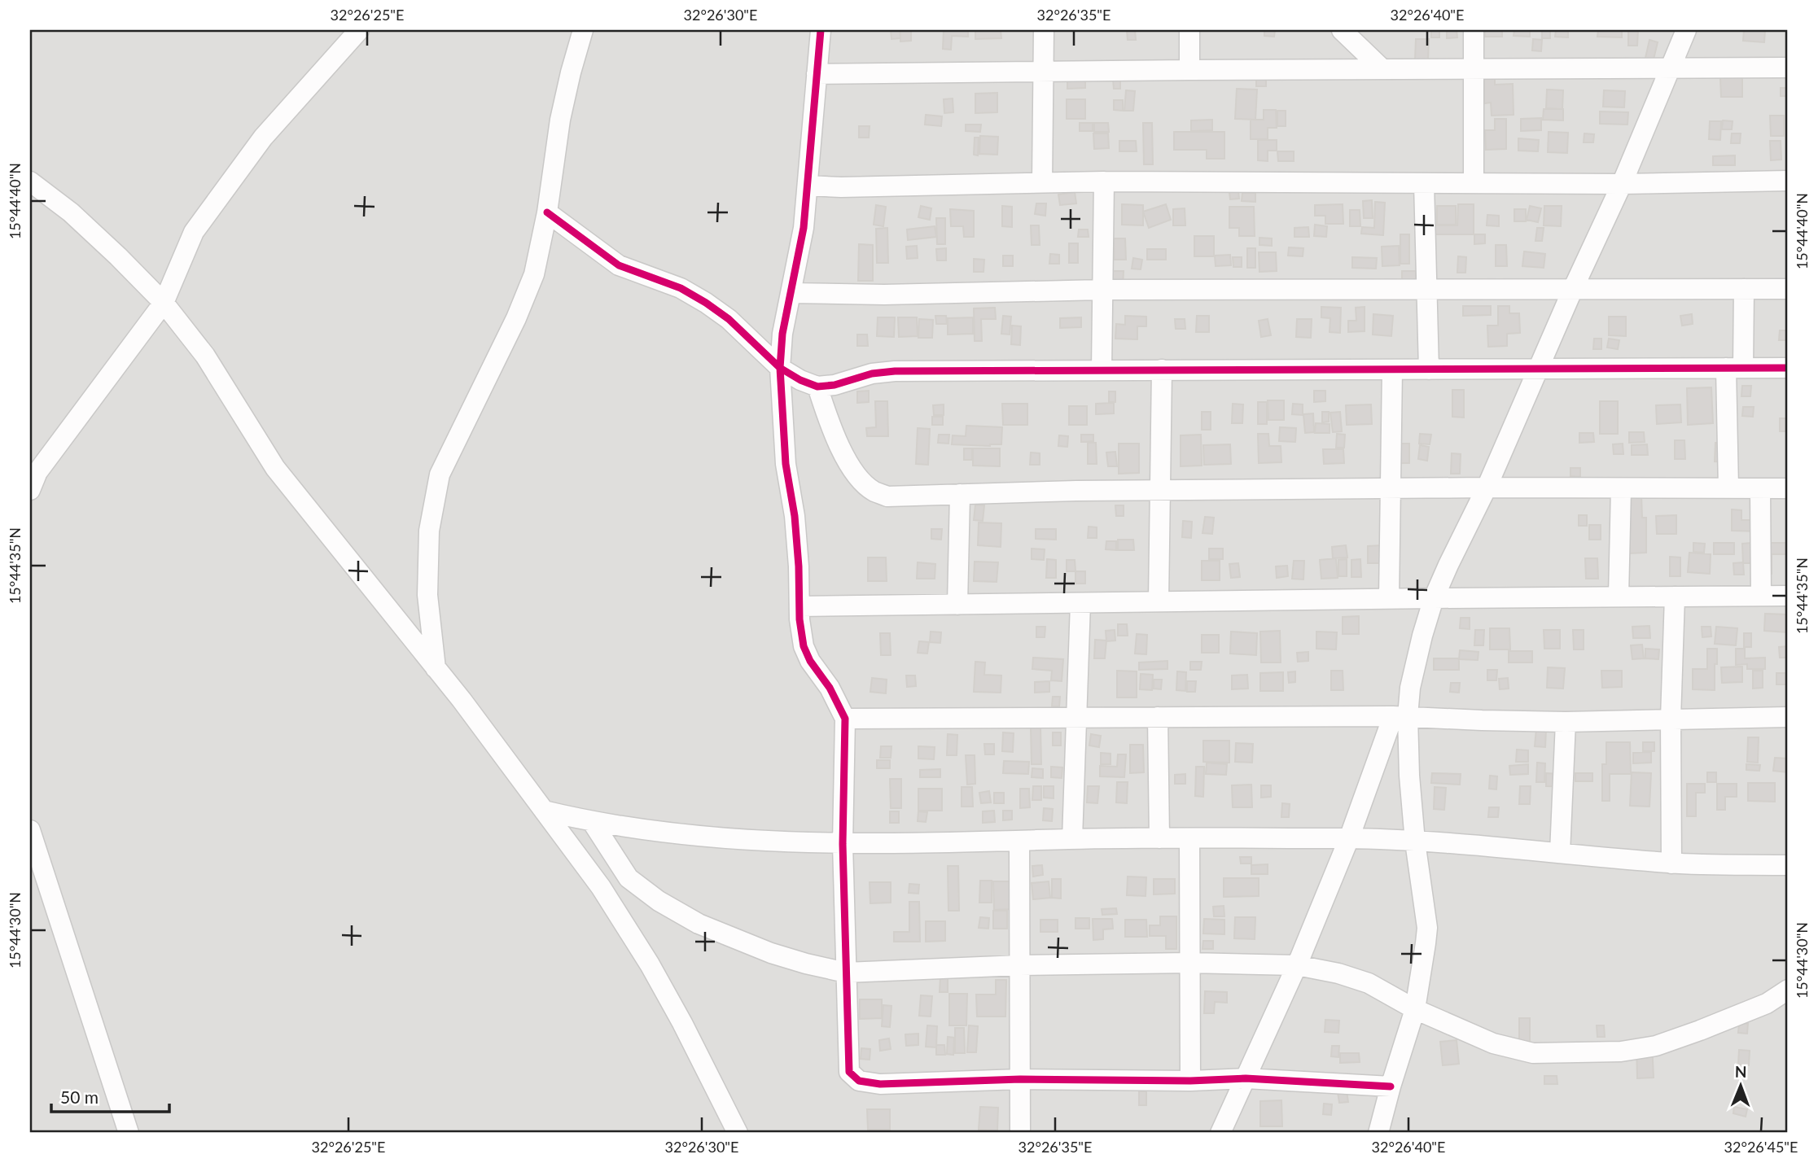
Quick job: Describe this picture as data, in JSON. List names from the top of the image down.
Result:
{
  "scale_bar": "50 m",
  "north": "top",
  "coordinates": [
    "32°26'25\"E",
    "32°26'30\"E",
    "32°26'35\"E",
    "32°26'40\"E",
    "15°44'40\"N",
    "15°44'35\"N",
    "15°44'30\"N",
    "32°26'45\"E"
  ]
}
